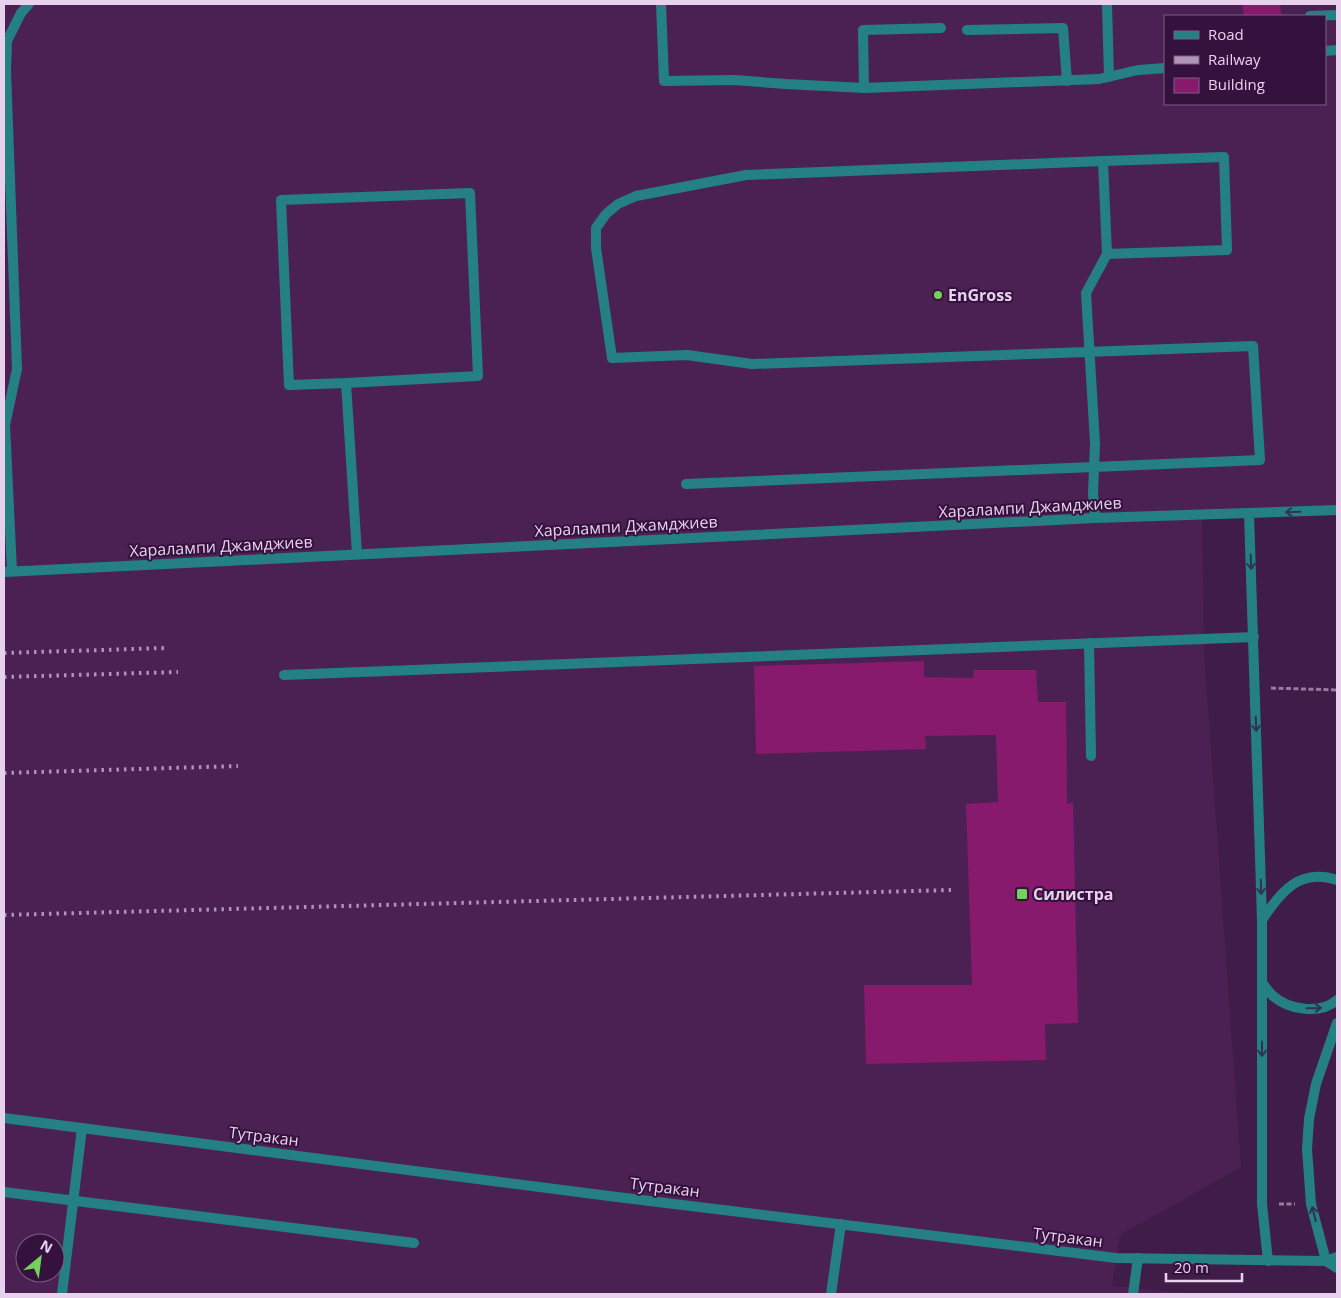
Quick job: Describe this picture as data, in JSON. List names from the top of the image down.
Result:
{
  "streets": {
    "street": ["Харалампи Джамджиев", "Тутракан"]
  },
  "places": {
    "other": ["EnGross"],
    "transit": ["Силистра"]
  },
  "legend": ["Road", "Railway", "Building"],
  "scale_bar": "20 m",
  "north": "top right"
}
